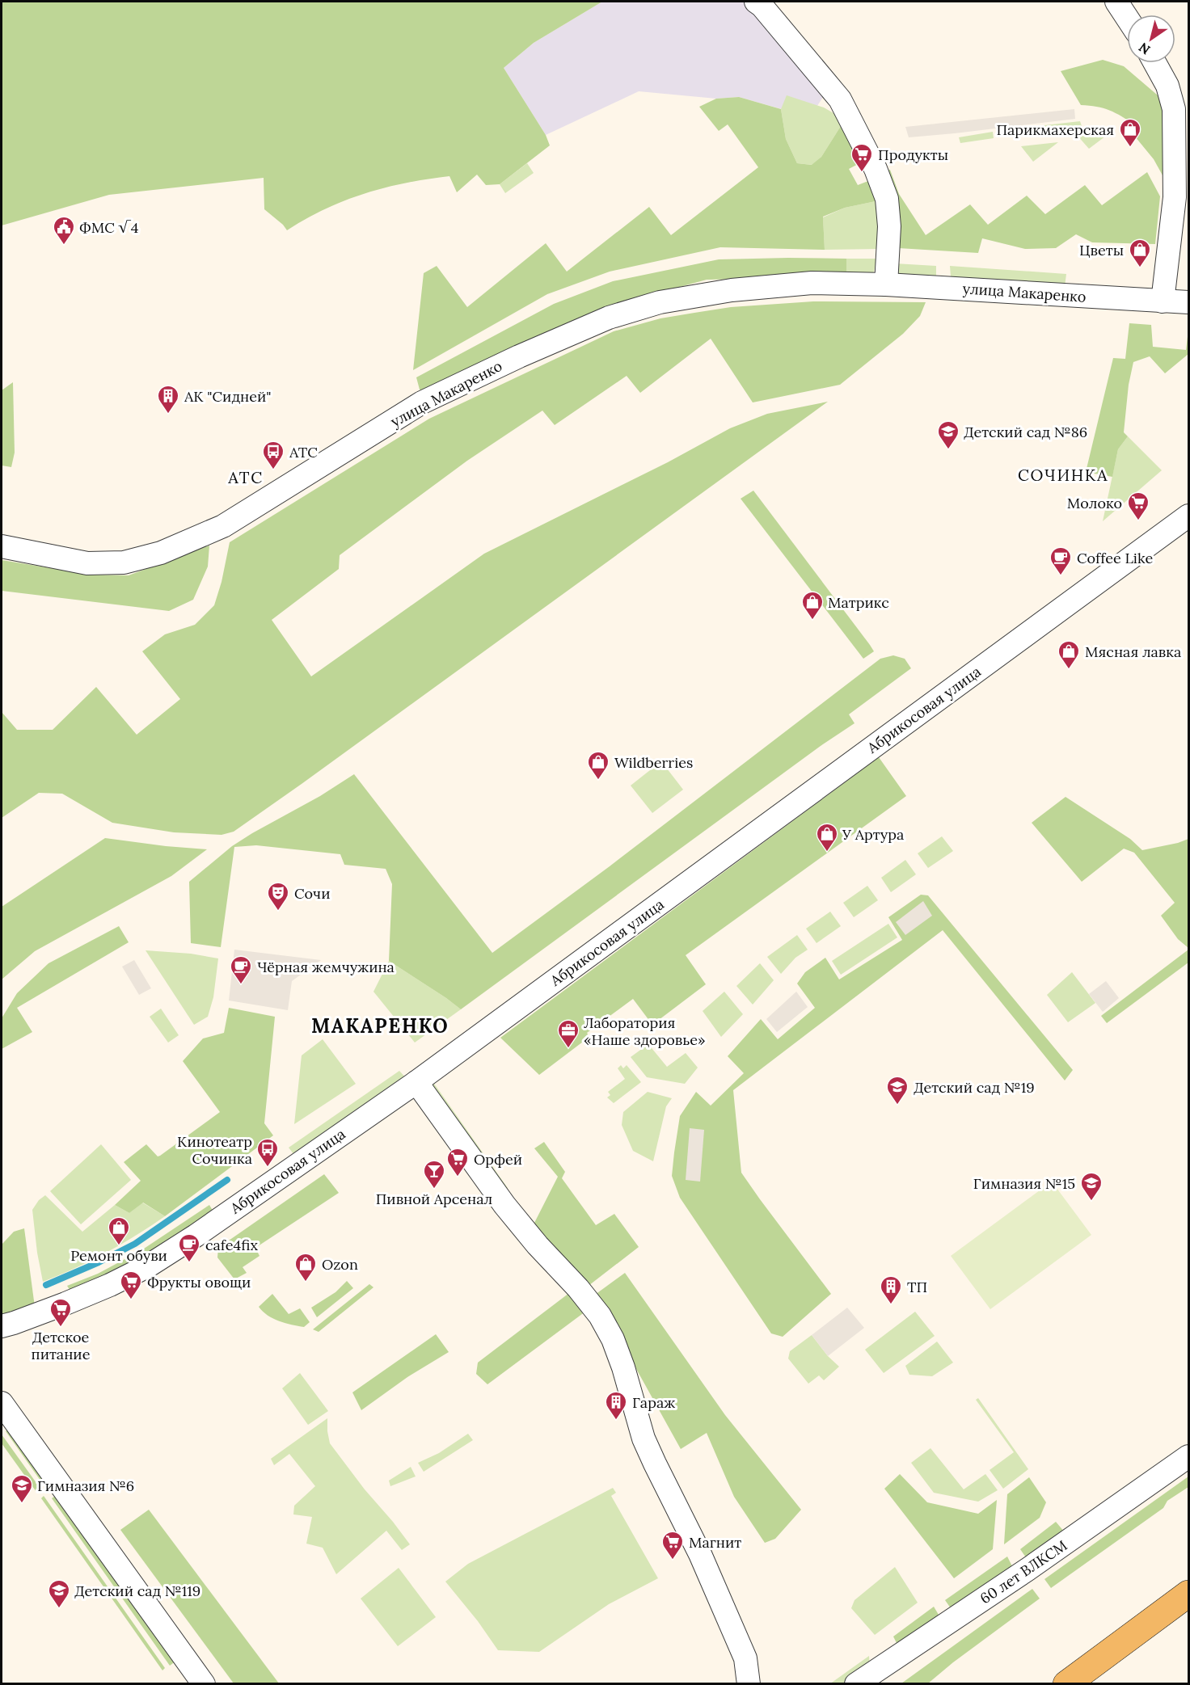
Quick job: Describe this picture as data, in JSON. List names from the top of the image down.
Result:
{
  "streets": {
    "street": ["улица Макаренко", "Абрикосовая улица", "60 лет ВЛКСМ"]
  },
  "districts": ["СОЧИНКА", "АТС", "МАКАРЕНКО"],
  "places": {
    "shop": [
      "Парикмахерская",
      "Цветы",
      "Матрикс",
      "Мясная лавка",
      "Wildberries",
      "У Артура",
      "Ремонт обуви",
      "Ozon"
    ],
    "supermarket": [
      "Продукты",
      "Молоко",
      "Орфей",
      "Фрукты овощи",
      "Детское питание",
      "Магнит"
    ],
    "public building": ["ФМС √4"],
    "building": ["АК \"Сидней\"", "ТП", "Гараж"],
    "school or university": [
      "Детский сад №86",
      "Детский сад №19",
      "Гимназия №15",
      "Гимназия №6",
      "Детский сад №119"
    ],
    "bus stop": ["АТС", "Кинотеатр Сочинка"],
    "cafe": ["Coffee Like", "Чёрная жемчужина", "cafe4fix"],
    "theatre": ["Сочи"],
    "office": ["Лаборатория «Наше здоровье»"],
    "bar": ["Пивной Арсенал"]
  },
  "north": "bottom left"
}
